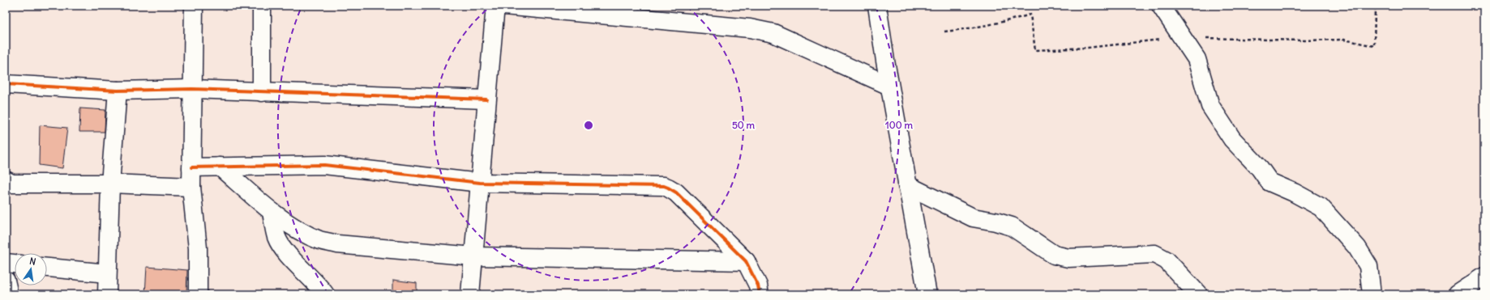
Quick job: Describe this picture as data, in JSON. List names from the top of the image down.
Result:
{
  "north": "top",
  "rings": ["50 m", "100 m"]
}
